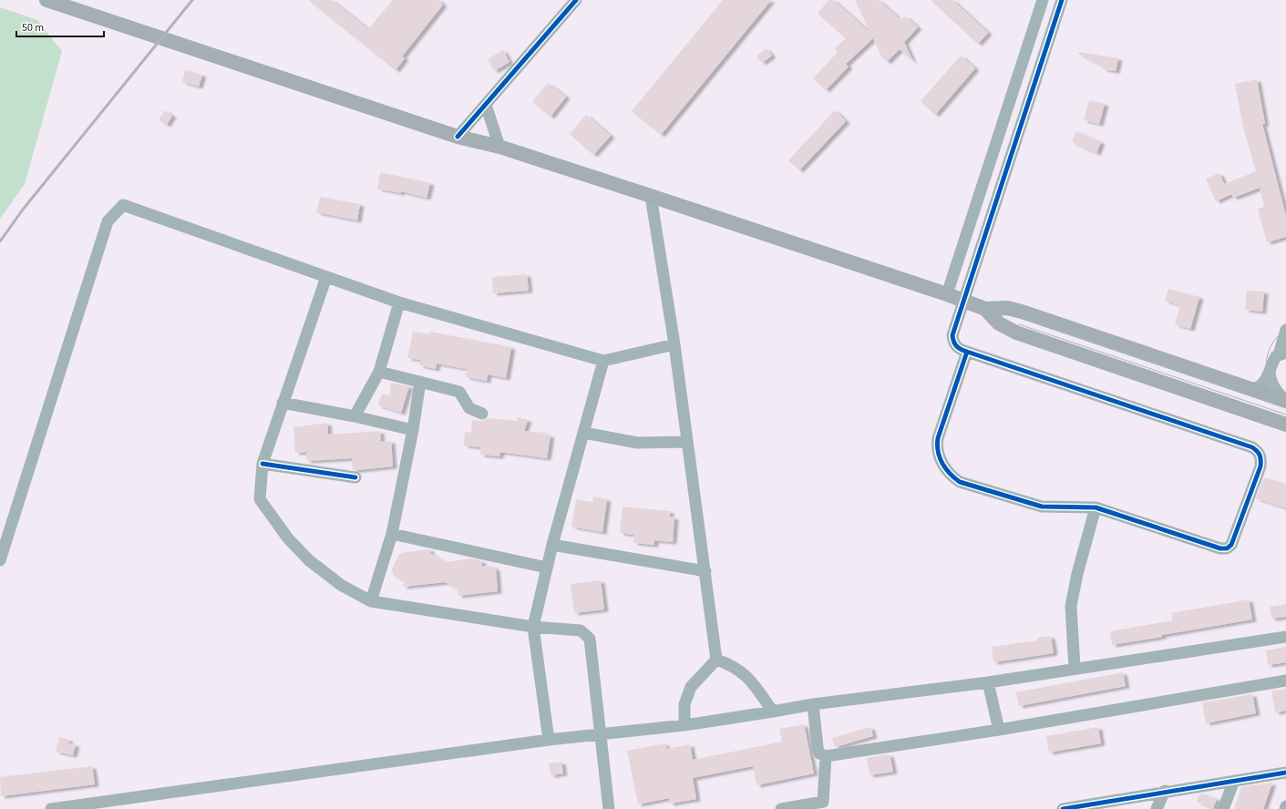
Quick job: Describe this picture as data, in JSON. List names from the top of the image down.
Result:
{
  "scale_bar": "50 m"
}
